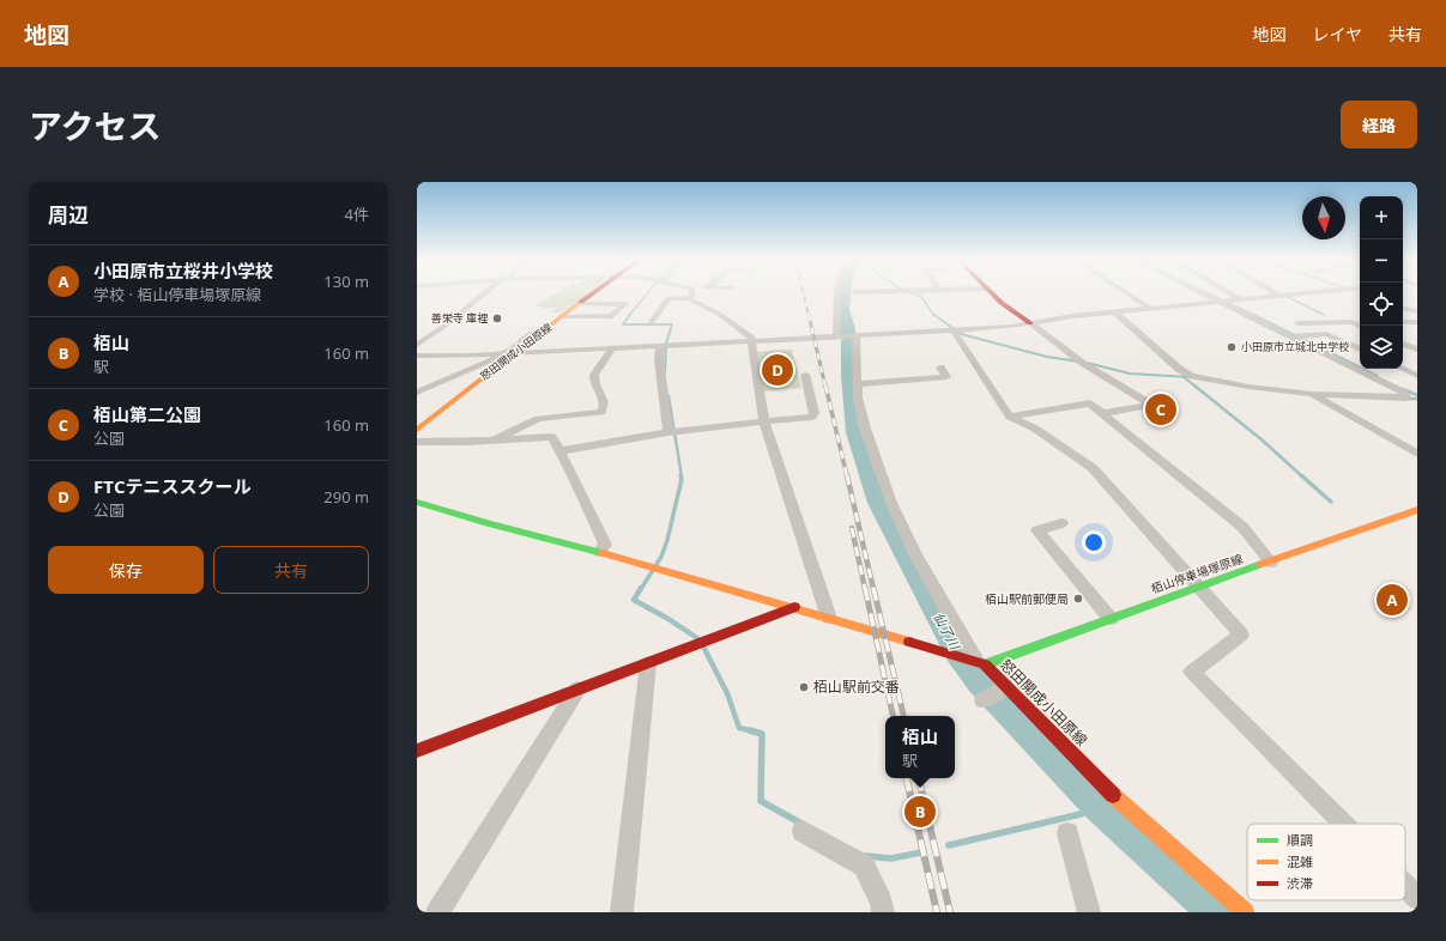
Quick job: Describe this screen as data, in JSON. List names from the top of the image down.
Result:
{
  "streets": {
    "main road": ["怒田開成小田原線", "栢山停車場塚原線"]
  },
  "crossings": [
    ["怒田開成小田原線", "栢山停車場塚原線"]
  ],
  "water": ["仙了川"],
  "places": [
    "善栄寺 庫裡",
    "小田原市立城北中学校",
    "栢山駅前郵便局",
    "栢山駅前交番"
  ],
  "legend": ["順調", "混雑", "渋滞"],
  "north": "bottom",
  "page": {
    "header": "地図",
    "nav": ["地図", "レイヤ", "共有"],
    "title": "アクセス",
    "buttons": [
      "経路",
      ["保存", "共有"]
    ],
    "heading": ["周辺", "4件"],
    "map_buttons": ["+", "−"],
    "list": [
      {
        "mark": "A",
        "name": "小田原市立桜井小学校",
        "note": "学校 · 栢山停車場塚原線",
        "value": "130 m"
      },
      {
        "mark": "B",
        "name": "栢山",
        "note": "駅",
        "value": "160 m"
      },
      {
        "mark": "C",
        "name": "栢山第二公園",
        "note": "公園",
        "value": "160 m"
      },
      {
        "mark": "D",
        "name": "FTCテニススクール",
        "note": "公園",
        "value": "290 m"
      }
    ],
    "pins": [
      "D",
      "C",
      "A",
      "B"
    ],
    "popup": ["栢山", "駅"]
  }
}
